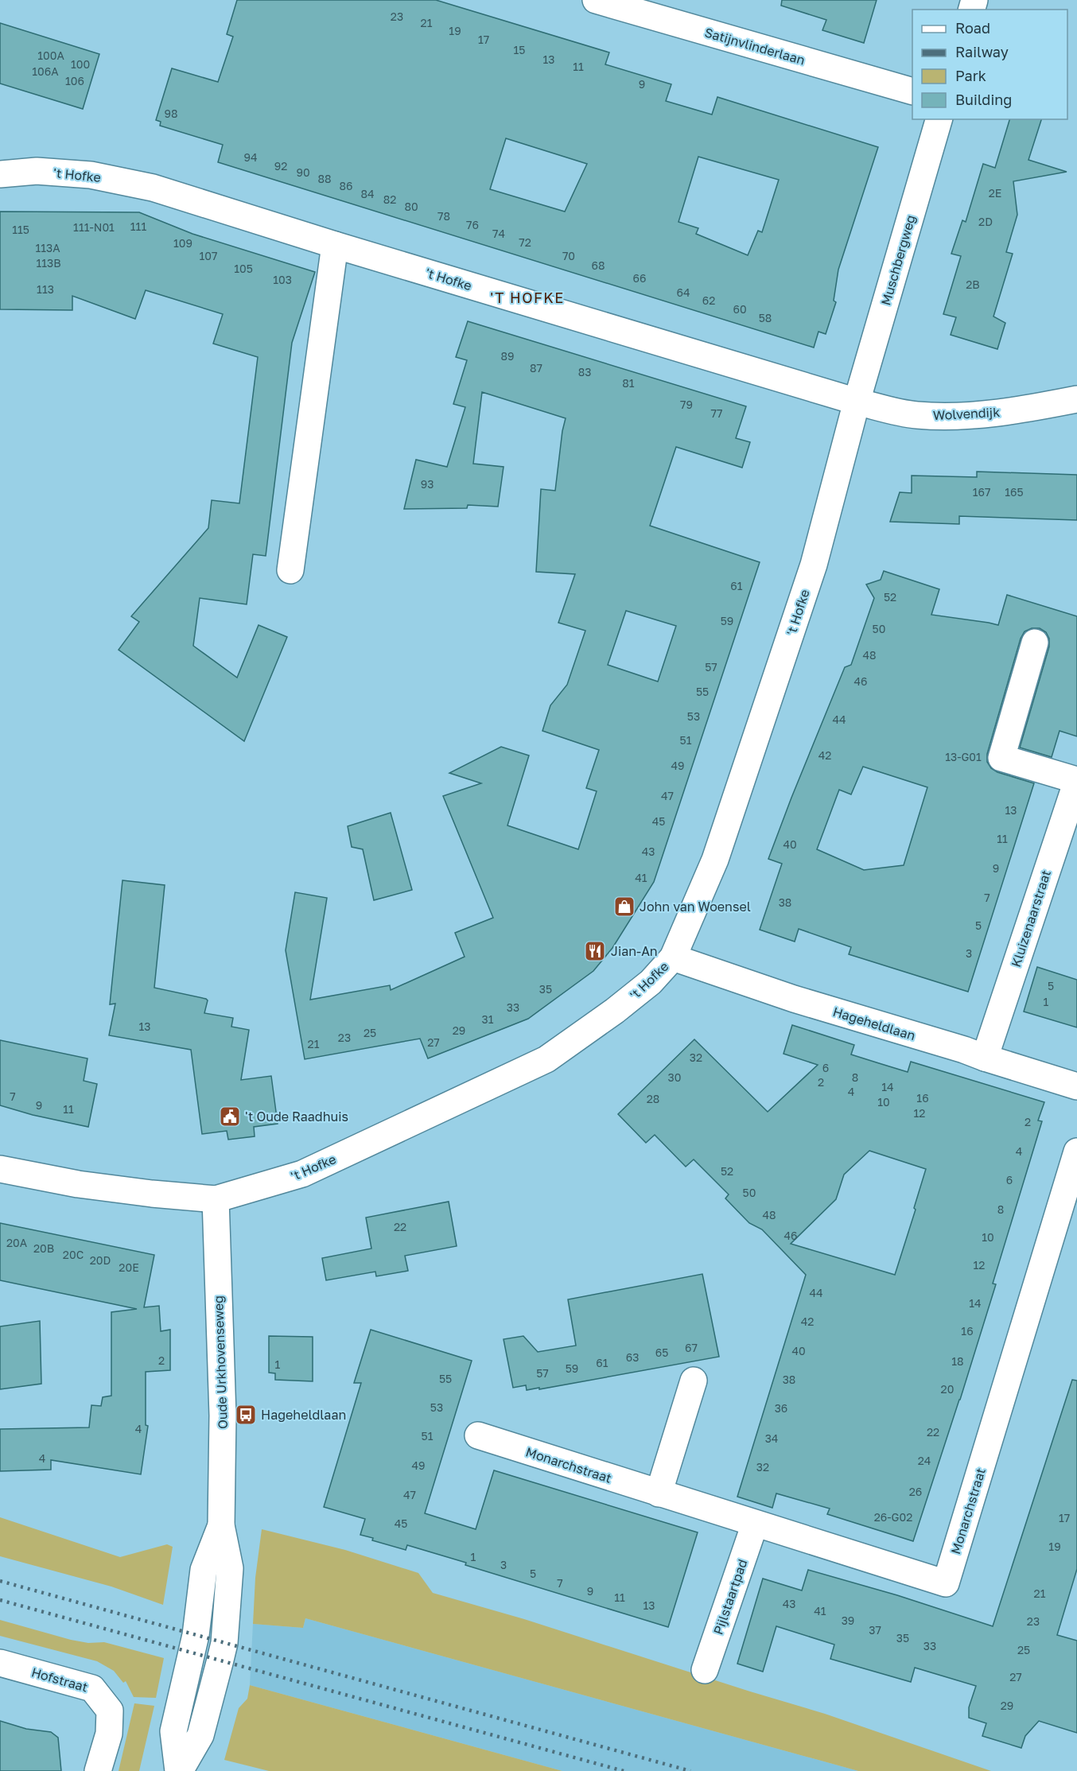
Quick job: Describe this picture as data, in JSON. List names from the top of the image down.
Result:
{
  "streets": {
    "street": [
      "Satijnvlinderlaan",
      "'t Hofke",
      "Muschbergweg",
      "Wolvendijk",
      "Kluizenaarstraat",
      "Hageheldlaan",
      "Oude Urkhovenseweg",
      "Monarchstraat",
      "Pijlstaartpad",
      "Hofstraat"
    ]
  },
  "crossings": [
    ["'t Hofke", "Muschbergweg"],
    ["'t Hofke", "Wolvendijk"],
    ["'t Hofke", "Hageheldlaan"],
    ["'t Hofke", "Oude Urkhovenseweg"],
    ["Muschbergweg", "Wolvendijk"],
    ["Kluizenaarstraat", "Hageheldlaan"],
    ["Monarchstraat", "Pijlstaartpad"]
  ],
  "districts": ["'T HOFKE"],
  "places": {
    "shop": ["John van Woensel"],
    "restaurant": ["Jian-An"],
    "public building": ["'t Oude Raadhuis"],
    "bus stop": ["Hageheldlaan"]
  },
  "house_numbers": [
    "23",
    "21",
    "19",
    "17",
    "15",
    "100A",
    "13",
    "100",
    "11",
    "106A",
    "106",
    "9",
    "98",
    "94",
    "92",
    "90",
    "88",
    "86",
    "2E",
    "84",
    "82",
    "80",
    "78",
    "2D",
    "76",
    "111",
    "111-N01",
    "115",
    "74",
    "72",
    "109",
    "113A",
    "107",
    "70",
    "113B",
    "68",
    "105",
    "66",
    "103",
    "2B",
    "113",
    "64",
    "62",
    "60",
    "58",
    "89",
    "87",
    "83",
    "81",
    "79",
    "77",
    "93",
    "167",
    "165",
    "61",
    "52",
    "59",
    "50",
    "48",
    "57",
    "46",
    "55",
    "53",
    "44",
    "51",
    "42",
    "13-G01",
    "49",
    "47",
    "13",
    "45",
    "11",
    "40",
    "43",
    "9",
    "41",
    "7",
    "38",
    "5",
    "3",
    "5",
    "35",
    "1",
    "33",
    "31",
    "13",
    "29",
    "25",
    "23",
    "27",
    "21",
    "32",
    "6",
    "30",
    "8",
    "2",
    "14",
    "4",
    "7",
    "16",
    "28",
    "10",
    "9",
    "11",
    "12",
    "2",
    "4",
    "52",
    "6",
    "50",
    "8",
    "48",
    "22",
    "46",
    "10",
    "20A",
    "20B",
    "20C",
    "20D",
    "12",
    "20E",
    "44",
    "14",
    "42",
    "16",
    "67",
    "40",
    "65",
    "63",
    "2",
    "18",
    "61",
    "1",
    "59",
    "57",
    "55",
    "38",
    "20",
    "53",
    "36",
    "4",
    "22",
    "51",
    "34",
    "4",
    "24",
    "49",
    "32",
    "26",
    "47",
    "26-G02",
    "17",
    "45",
    "19",
    "1",
    "3",
    "5",
    "7",
    "9",
    "21",
    "11",
    "43",
    "13",
    "41",
    "39",
    "23",
    "37",
    "35",
    "33",
    "25",
    "27",
    "29"
  ],
  "legend": [
    "Road",
    "Railway",
    "Park",
    "Building"
  ]
}
